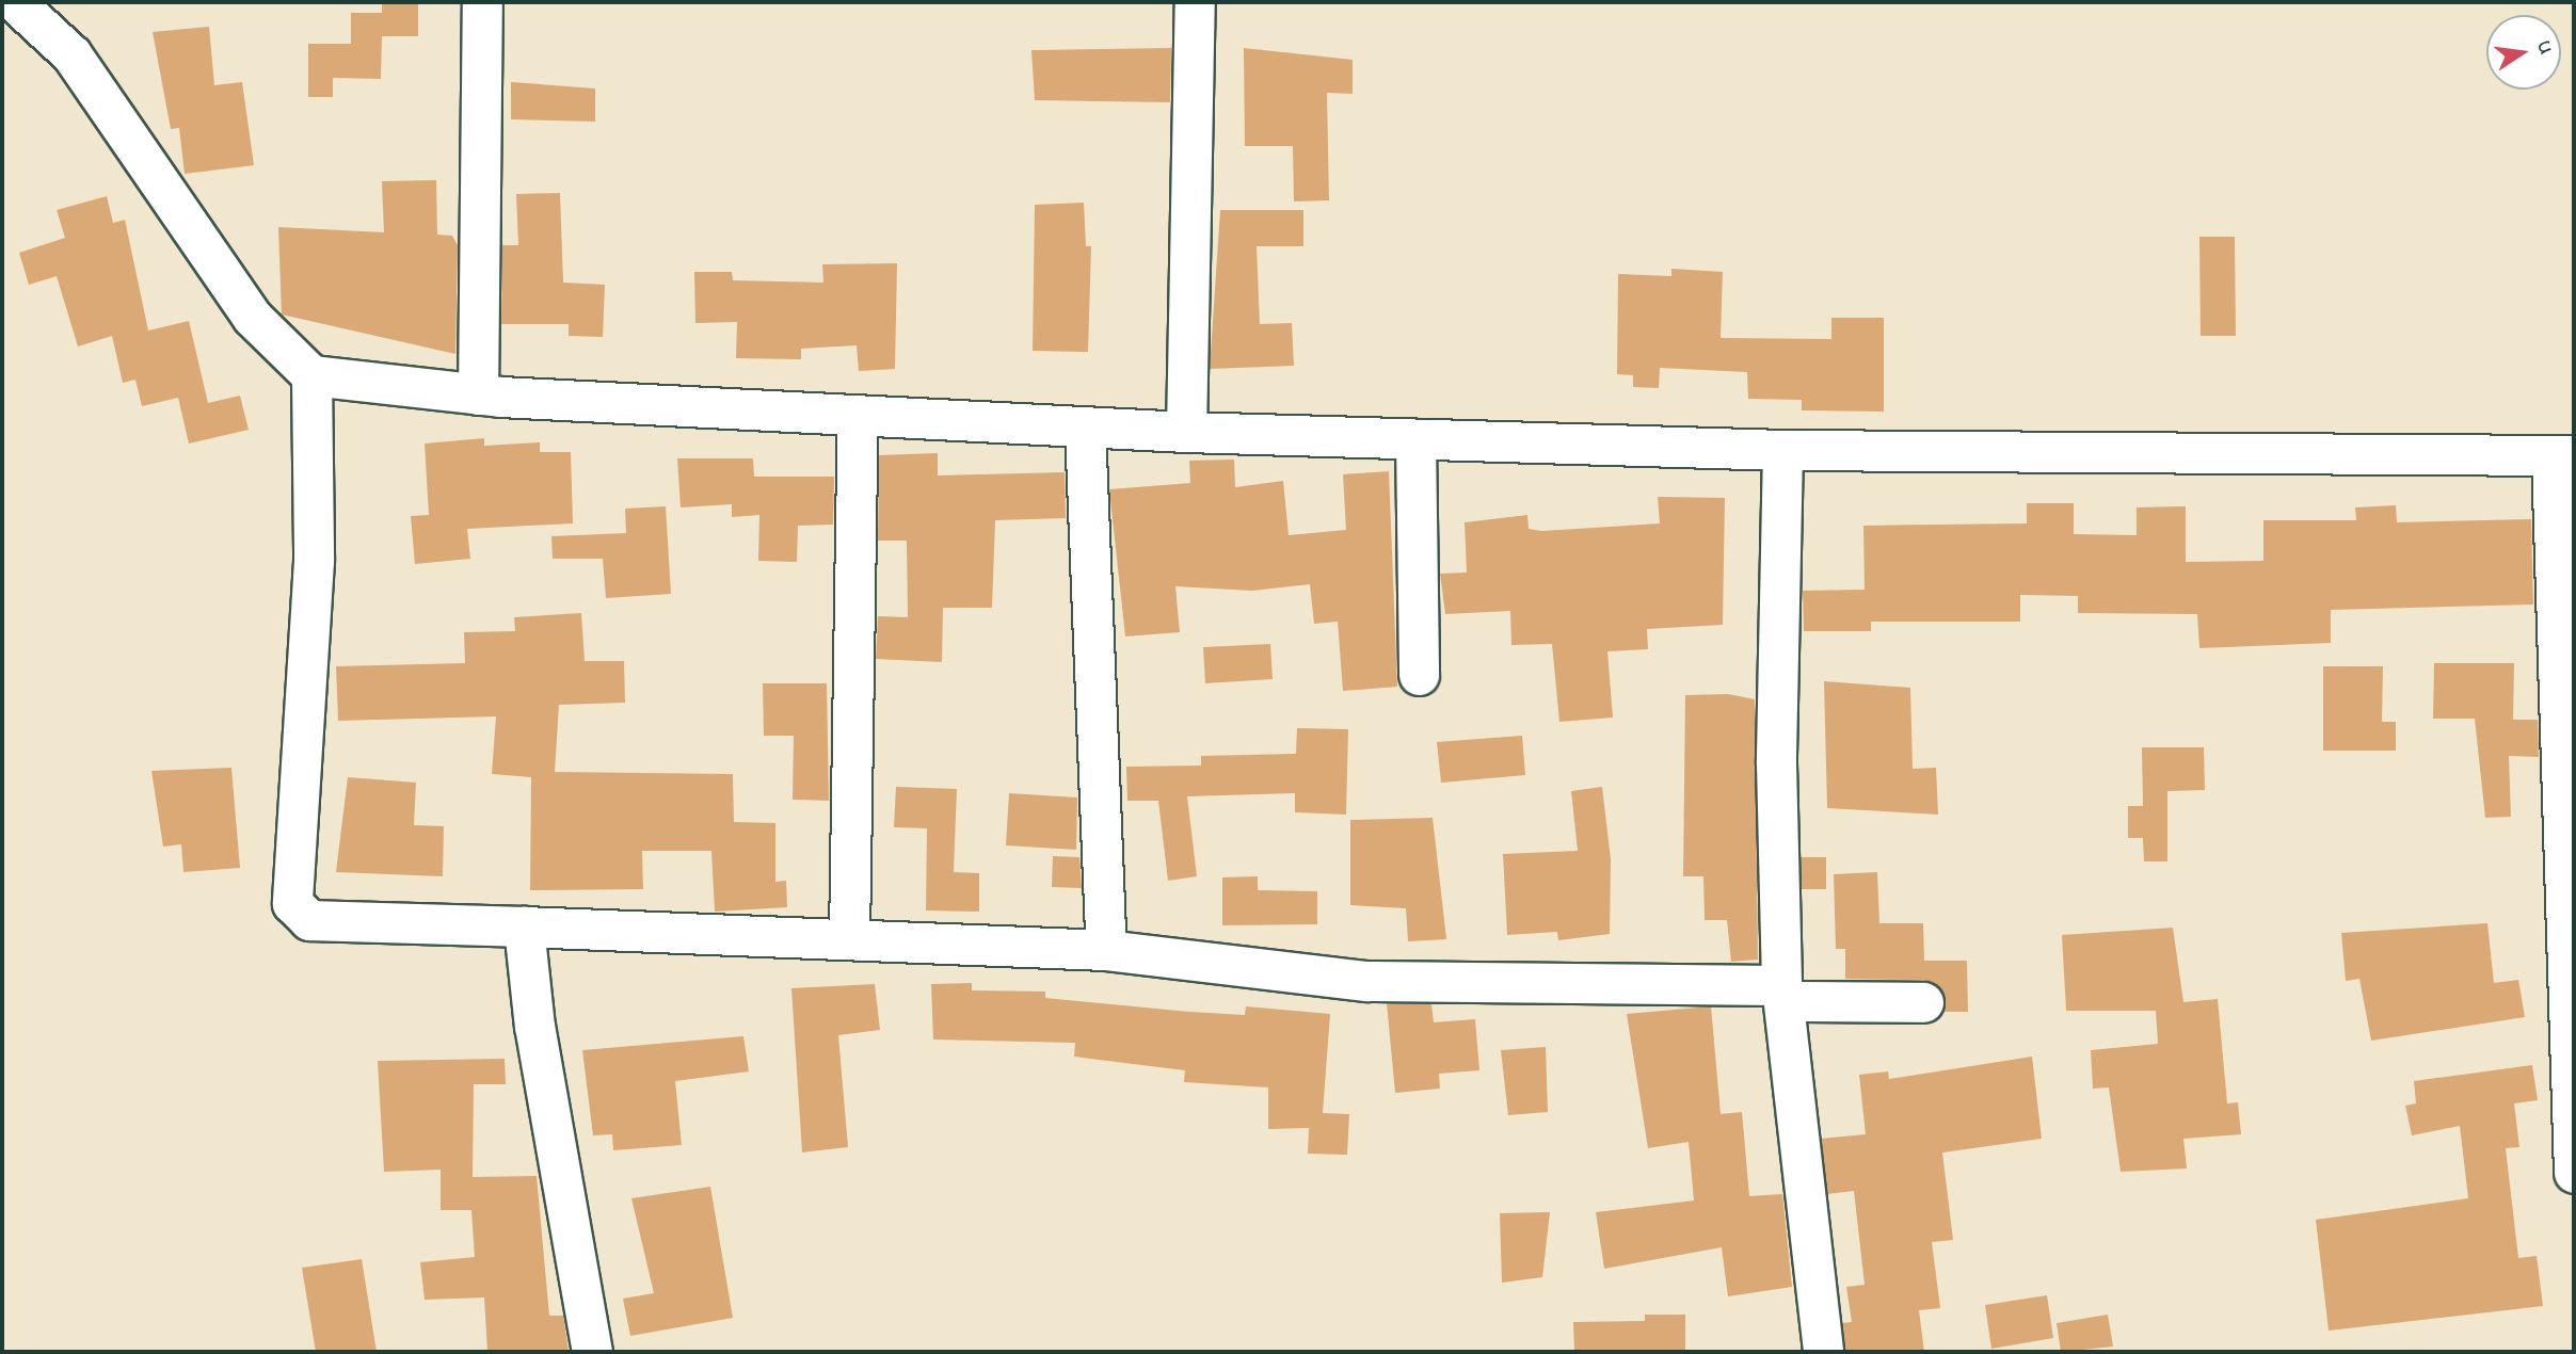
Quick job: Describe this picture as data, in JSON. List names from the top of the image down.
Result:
{
  "north": "right"
}
